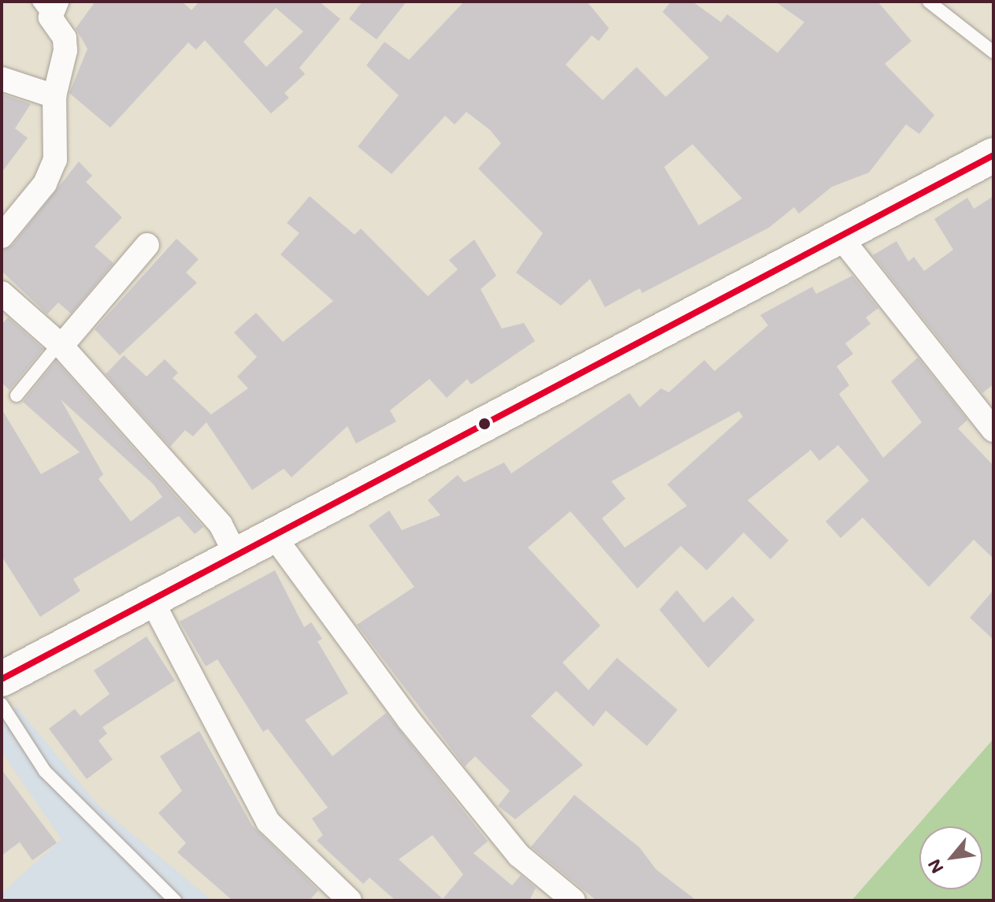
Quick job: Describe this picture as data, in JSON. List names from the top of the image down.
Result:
{
  "north": "bottom left"
}
